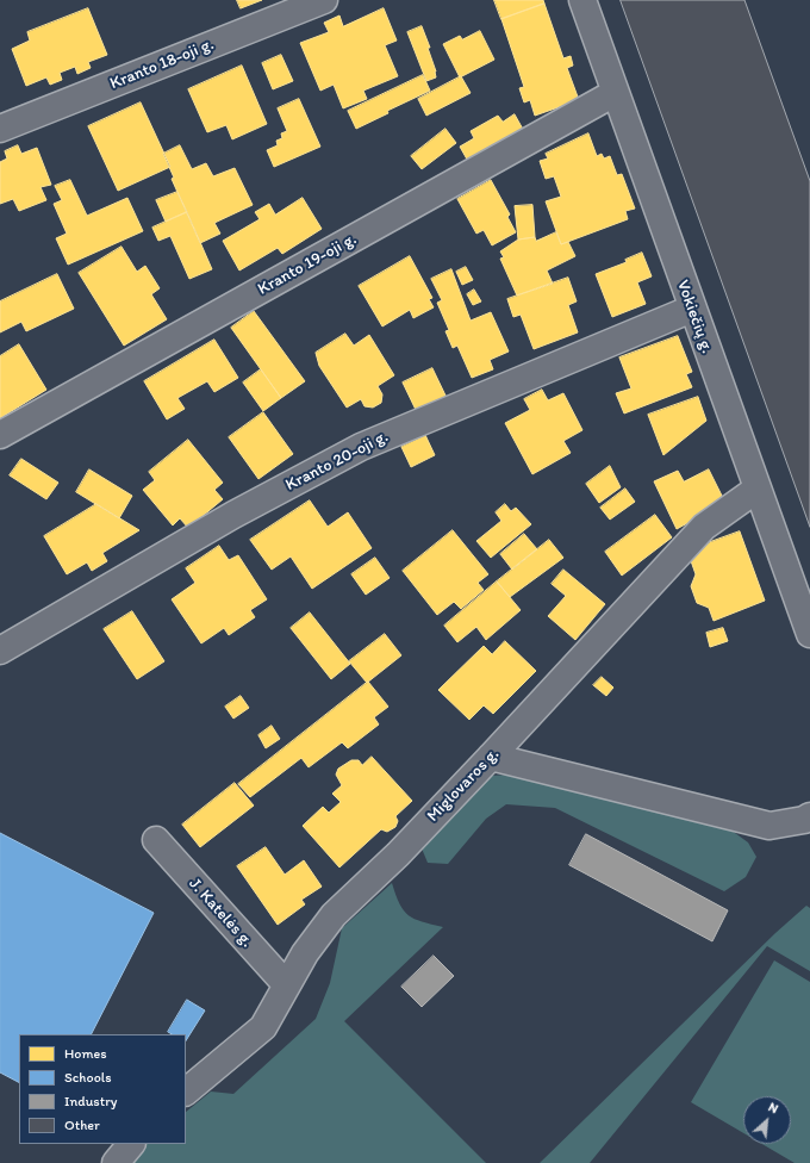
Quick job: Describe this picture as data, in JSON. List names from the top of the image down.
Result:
{
  "streets": {
    "street": [
      "Kranto 18-oji g.",
      "Kranto 19-oji g.",
      "Vokiečių g.",
      "Kranto 20-oji g.",
      "Miglovaros g.",
      "J. Katelės g."
    ]
  },
  "crossings": [
    ["Kranto 19-oji g.", "Vokiečių g."],
    ["Vokiečių g.", "Kranto 20-oji g."],
    ["Vokiečių g.", "Miglovaros g."],
    ["Miglovaros g.", "J. Katelės g."]
  ],
  "legend": [
    "Homes",
    "Schools",
    "Industry",
    "Other"
  ],
  "north": "top right"
}
